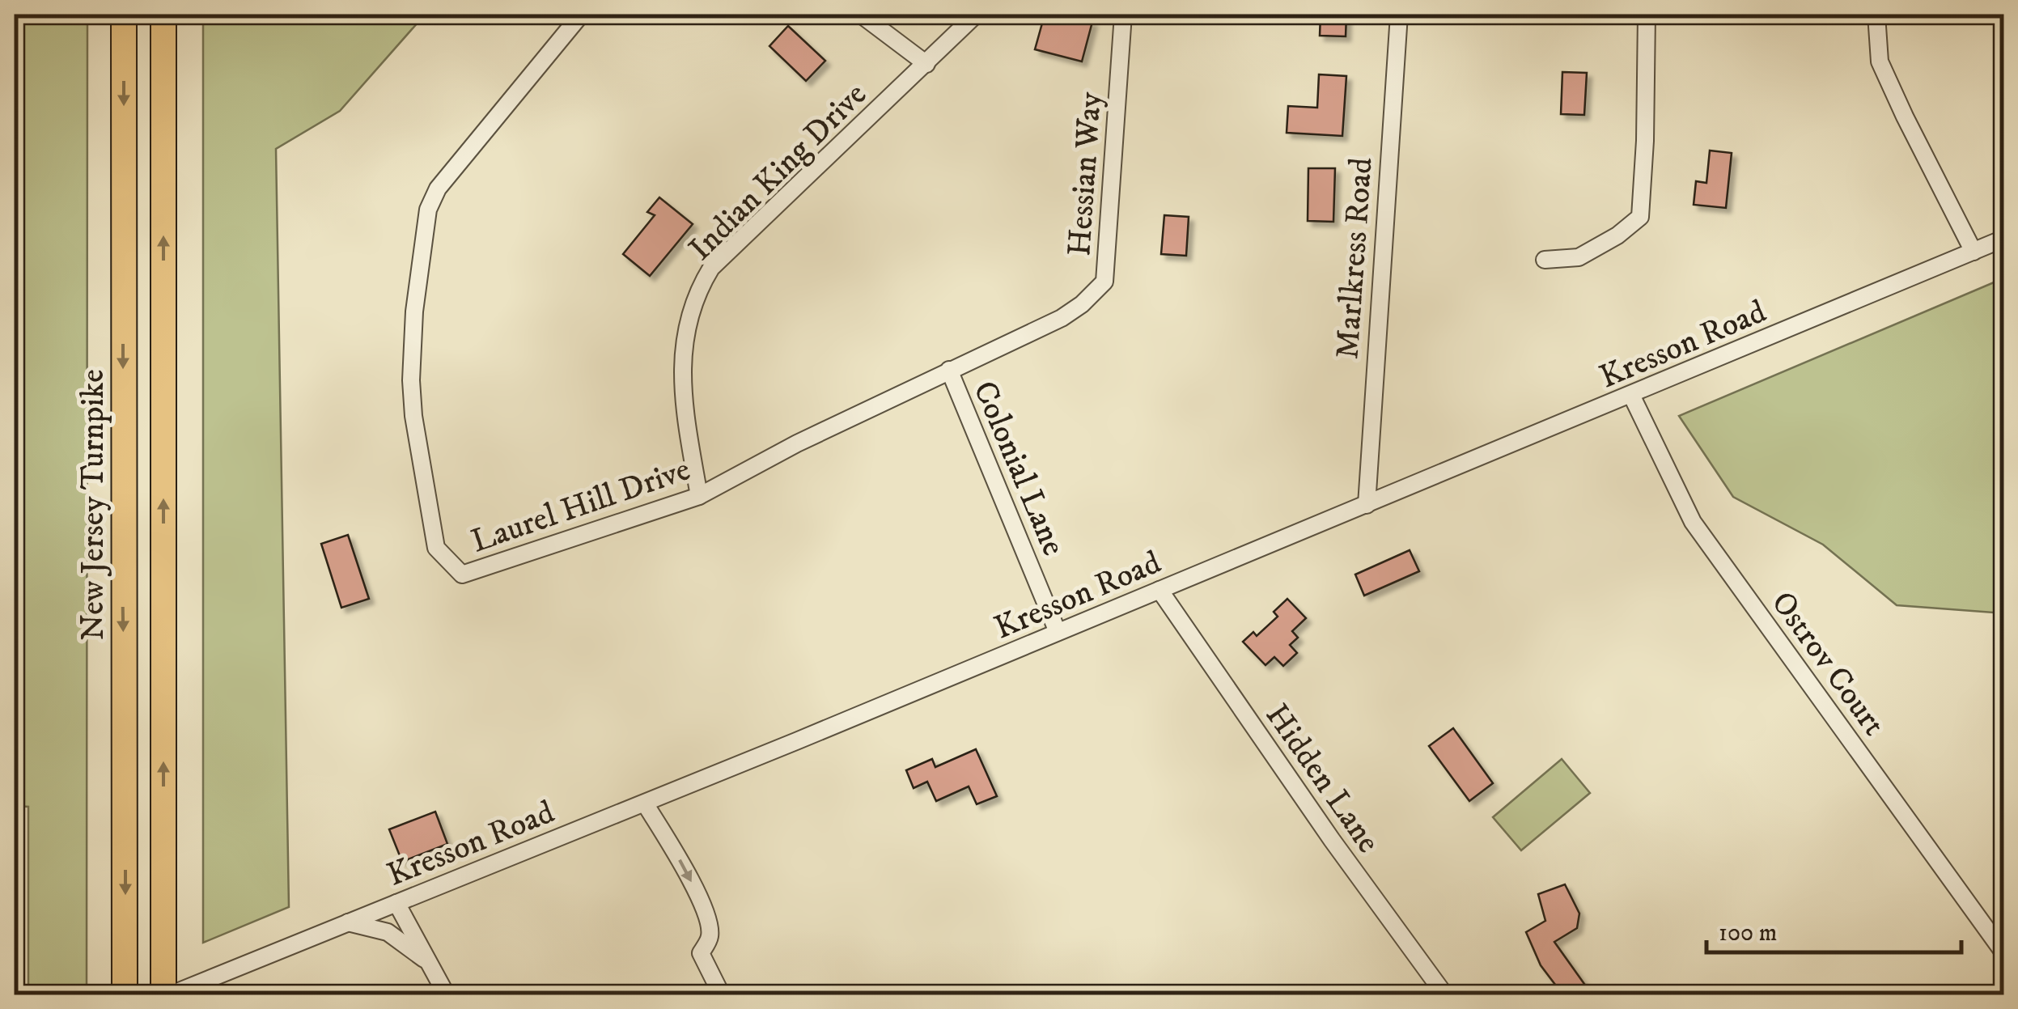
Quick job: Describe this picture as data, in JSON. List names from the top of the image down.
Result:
{
  "streets": {
    "highway": ["New Jersey Turnpike"],
    "street": [
      "Indian King Drive",
      "Hessian Way",
      "Marlkress Road",
      "Kresson Road",
      "Colonial Lane",
      "Laurel Hill Drive",
      "Ostrov Court",
      "Hidden Lane"
    ]
  },
  "crossings": [
    ["Indian King Drive", "Laurel Hill Drive"],
    ["Hessian Way", "Laurel Hill Drive"],
    ["Marlkress Road", "Kresson Road"],
    ["Kresson Road", "Colonial Lane"],
    ["Kresson Road", "Ostrov Court"],
    ["Kresson Road", "Hidden Lane"],
    ["Colonial Lane", "Laurel Hill Drive"]
  ],
  "scale_bar": "100 m"
}
